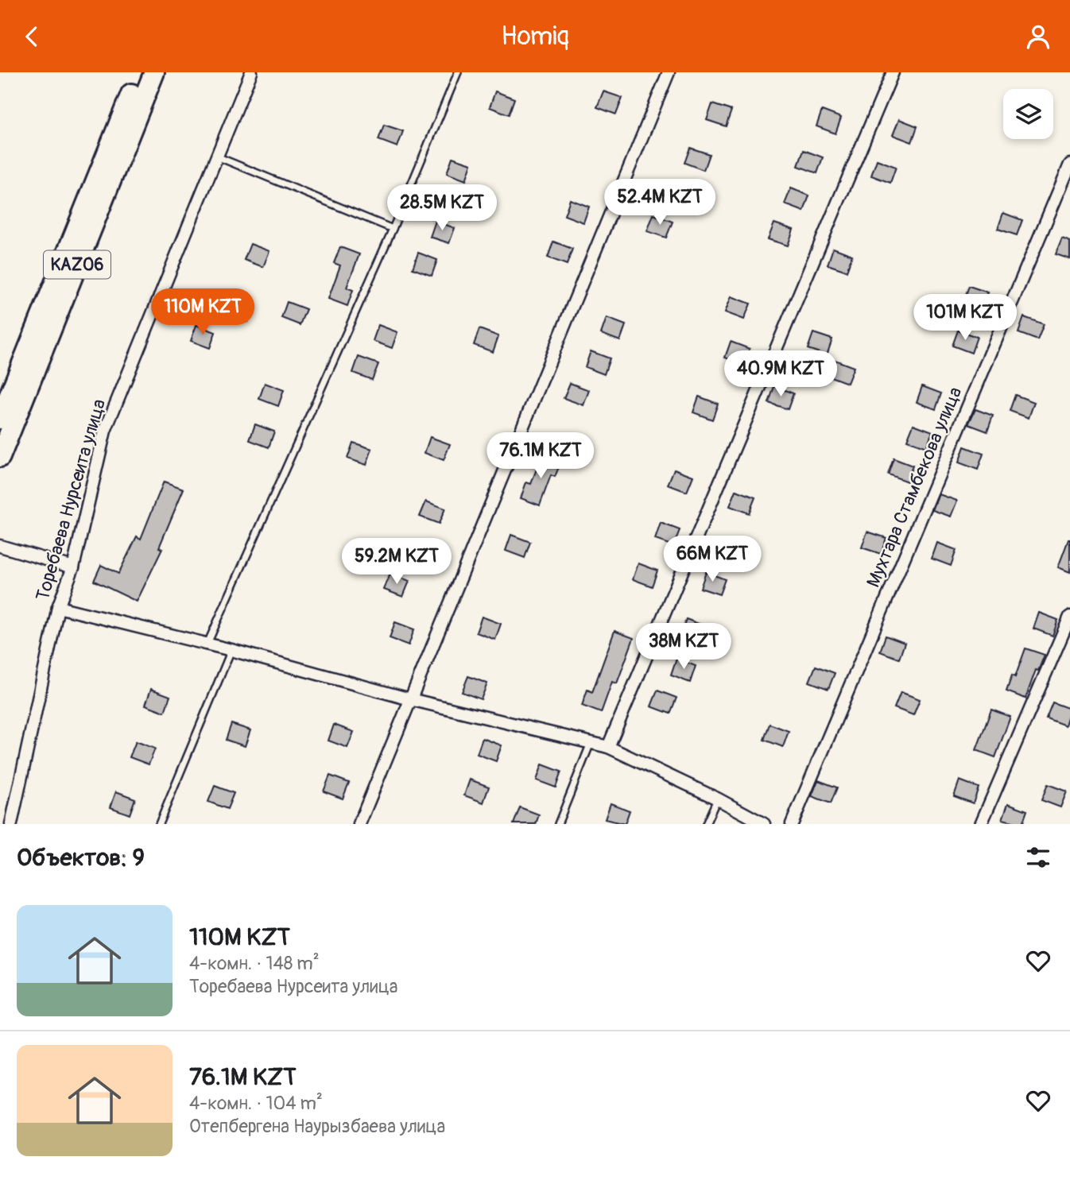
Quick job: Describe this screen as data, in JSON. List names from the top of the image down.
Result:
{
  "streets": {
    "highway": ["KАZ06"],
    "street": ["Мухтара Стамбекова улица", "Торебаева Нурсеита улица"]
  },
  "page": {
    "header": "Homiq",
    "price": [
      "52.4M KZT",
      "28.5M KZT",
      "110M KZT",
      "101M KZT",
      "40.9M KZT",
      "76.1M KZT",
      "66M KZT",
      "59.2M KZT",
      "38M KZT"
    ],
    "heading": "Объектов: 9",
    "list": [
      {
        "name": "110M KZT",
        "note": "4-комн. · 148 m² · Торебаева Нурсеита улица"
      },
      {
        "name": "76.1M KZT",
        "note": "4-комн. · 104 m² · Отепбергена Наурызбаева улица"
      }
    ]
  }
}
